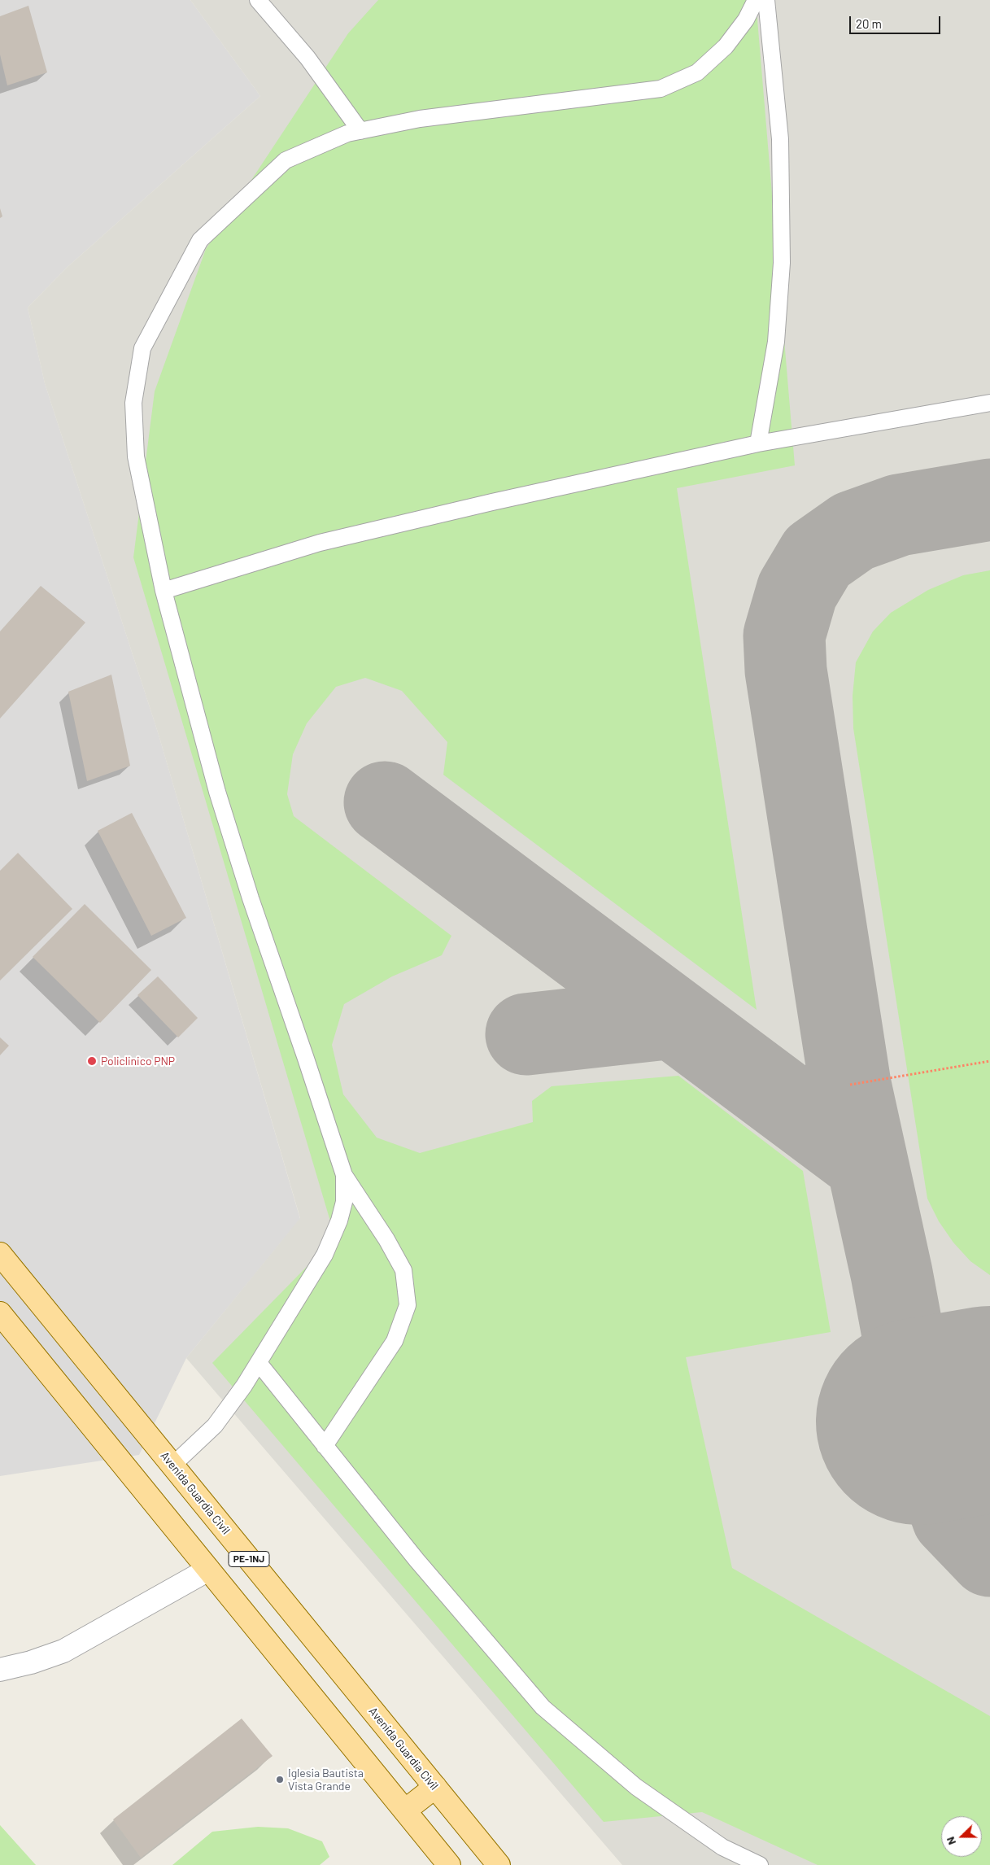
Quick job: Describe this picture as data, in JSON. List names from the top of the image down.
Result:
{
  "streets": {
    "main road": ["Avenida Guardia Civil", "PE-1NJ"]
  },
  "places": ["Policlinico PNP", "Iglesia Bautista Vista Grande"],
  "scale_bar": "20 m",
  "north": "left"
}
